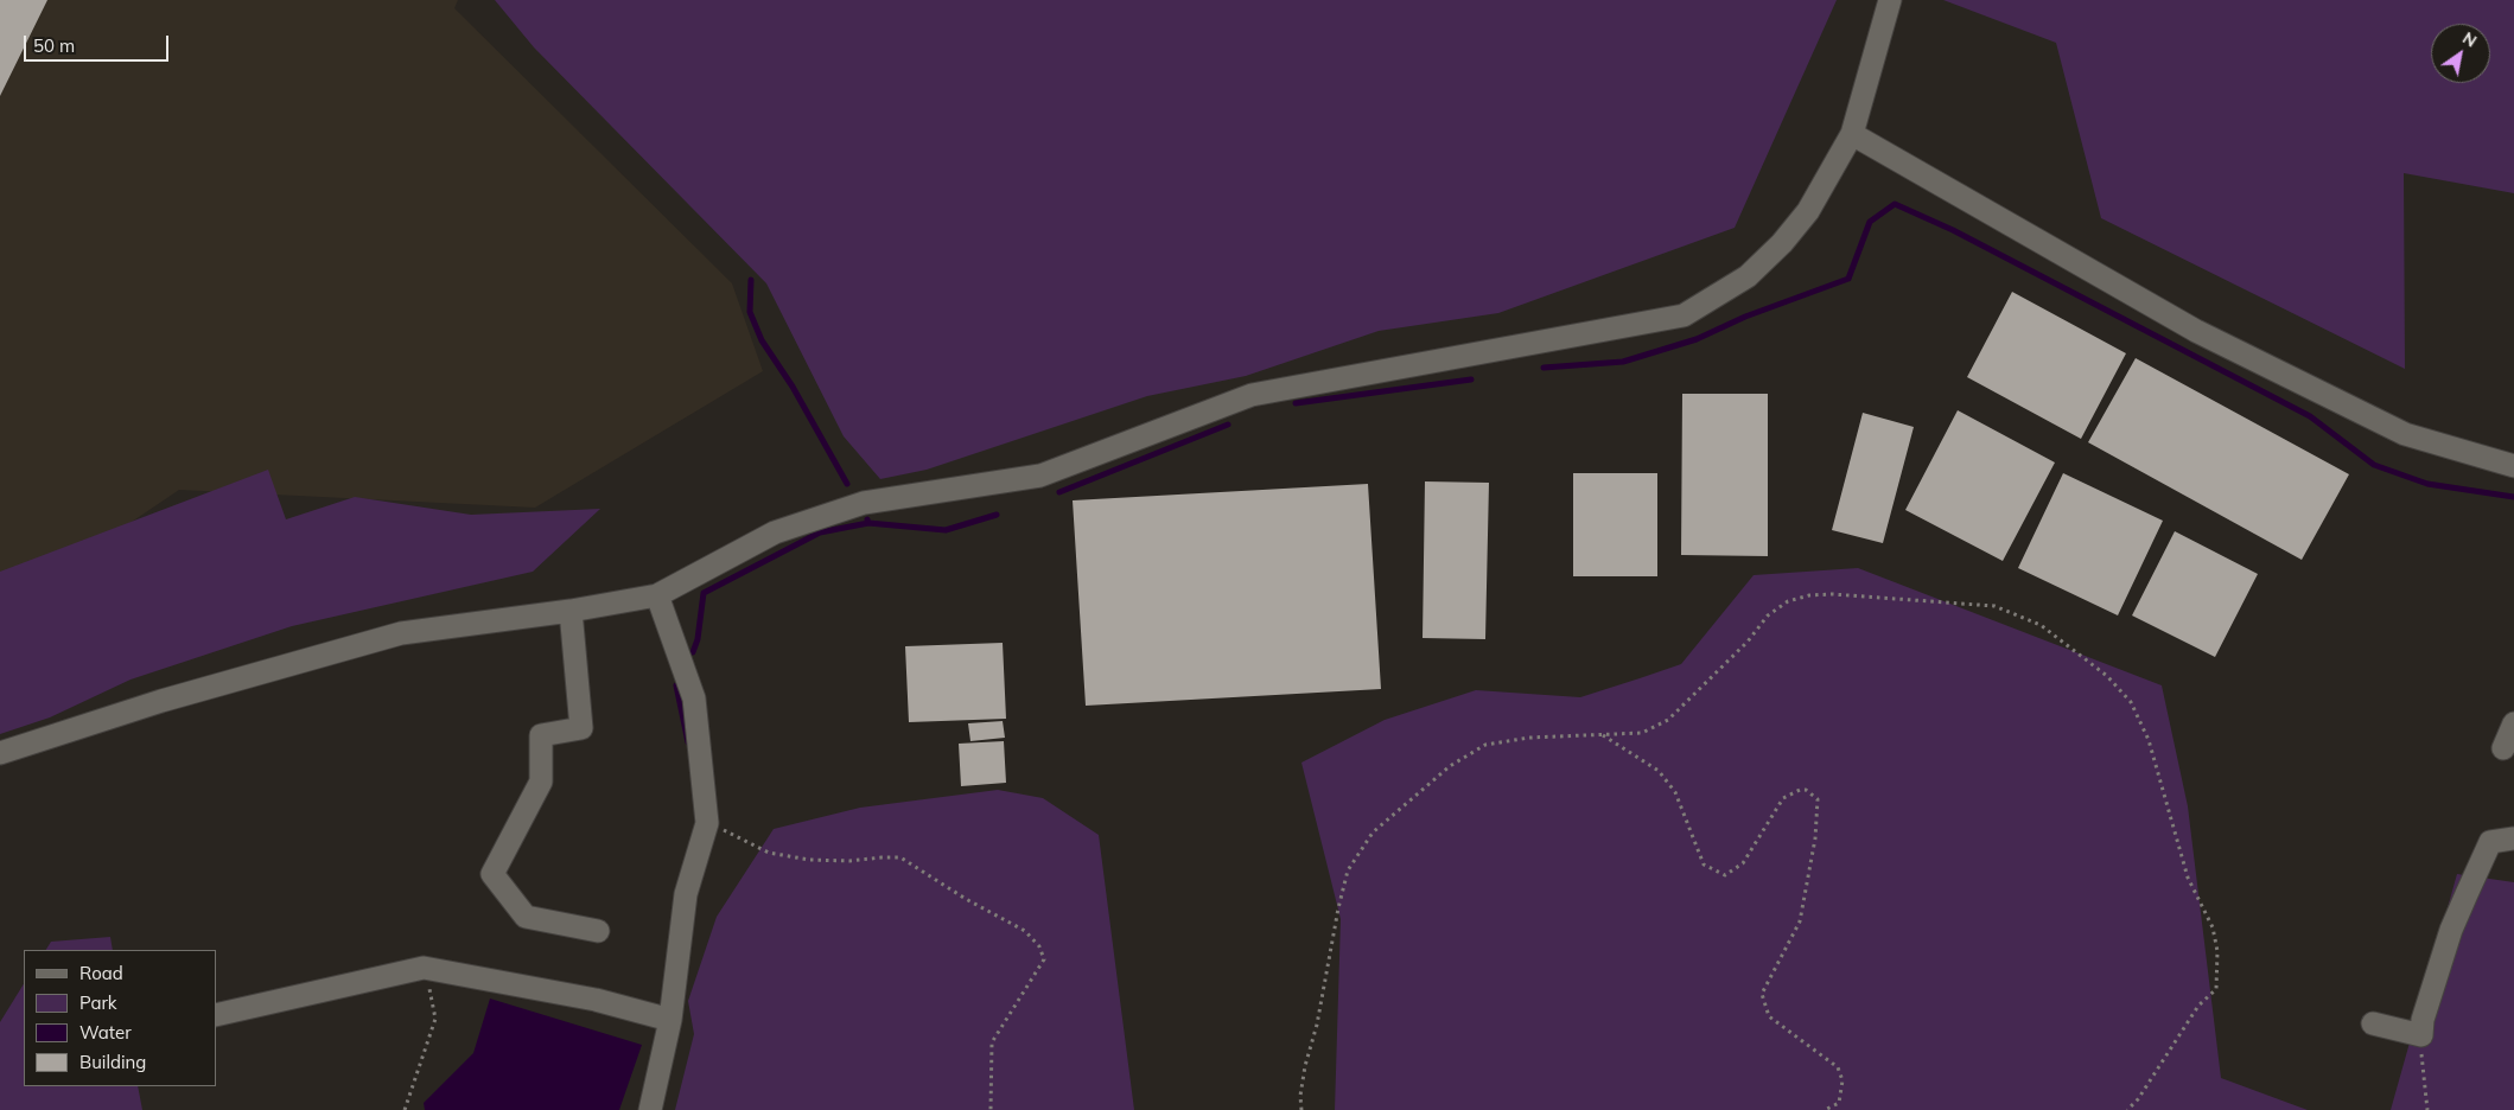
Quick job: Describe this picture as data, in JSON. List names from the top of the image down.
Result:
{
  "legend": [
    "Road",
    "Park",
    "Water",
    "Building"
  ],
  "scale_bar": "50 m",
  "north": "top right"
}
